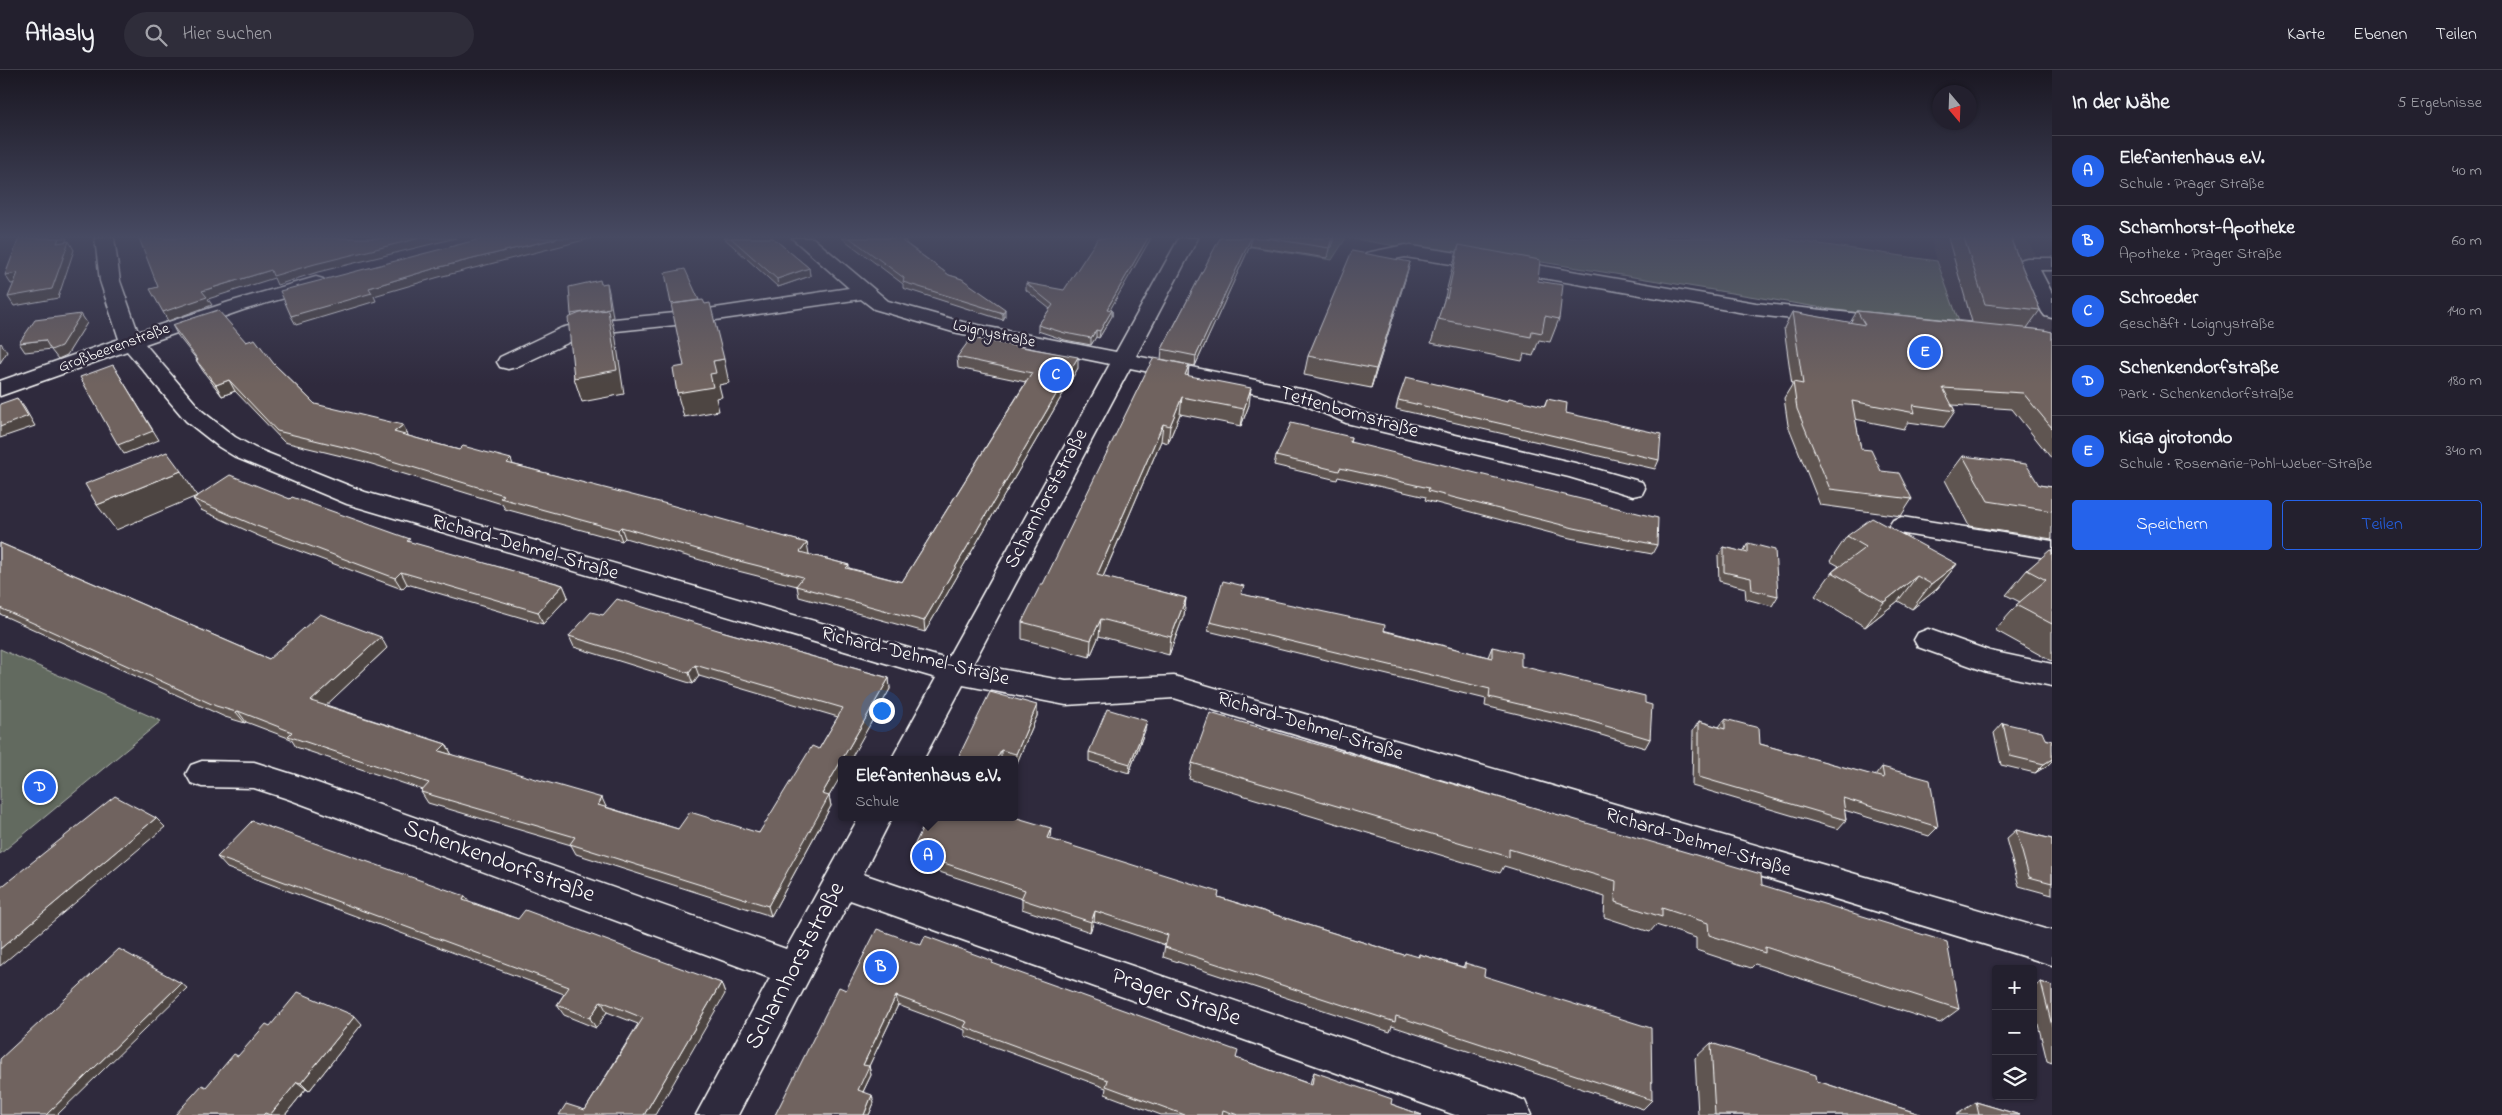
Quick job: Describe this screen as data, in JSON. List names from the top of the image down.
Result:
{
  "streets": {
    "street": [
      "Loignystraße",
      "Großbeerenstraße",
      "Tettenbornstraße",
      "Scharnhorststraße",
      "Richard-Dehmel-Straße",
      "Schenkendorfstraße",
      "Prager Straße"
    ]
  },
  "crossings": [
    ["Loignystraße", "Tettenbornstraße"],
    ["Loignystraße", "Scharnhorststraße"],
    ["Großbeerenstraße", "Richard-Dehmel-Straße"],
    ["Tettenbornstraße", "Scharnhorststraße"],
    ["Scharnhorststraße", "Richard-Dehmel-Straße"],
    ["Scharnhorststraße", "Schenkendorfstraße"],
    ["Scharnhorststraße", "Prager Straße"]
  ],
  "north": "bottom",
  "page": {
    "header": "Atlasly",
    "search": "Hier suchen",
    "nav": ["Karte", "Ebenen", "Teilen"],
    "heading": ["In der Nähe", "5 Ergebnisse"],
    "list": [
      {
        "mark": "A",
        "name": "Elefantenhaus e.V.",
        "note": "Schule · Prager Straße",
        "value": "40 m"
      },
      {
        "mark": "B",
        "name": "Scharnhorst-Apotheke",
        "note": "Apotheke · Prager Straße",
        "value": "60 m"
      },
      {
        "mark": "C",
        "name": "Schroeder",
        "note": "Geschäft · Loignystraße",
        "value": "140 m"
      },
      {
        "mark": "D",
        "name": "Schenkendorfstraße",
        "note": "Park · Schenkendorfstraße",
        "value": "180 m"
      },
      {
        "mark": "E",
        "name": "KiGa girotondo",
        "note": "Schule · Rosemarie-Pohl-Weber-Straße",
        "value": "340 m"
      }
    ],
    "pins": [
      "E",
      "C",
      "D",
      "A",
      "B"
    ],
    "buttons": ["Speichern", "Teilen"],
    "popup": ["Elefantenhaus e.V.", "Schule"],
    "map_buttons": ["+", "−"]
  }
}
